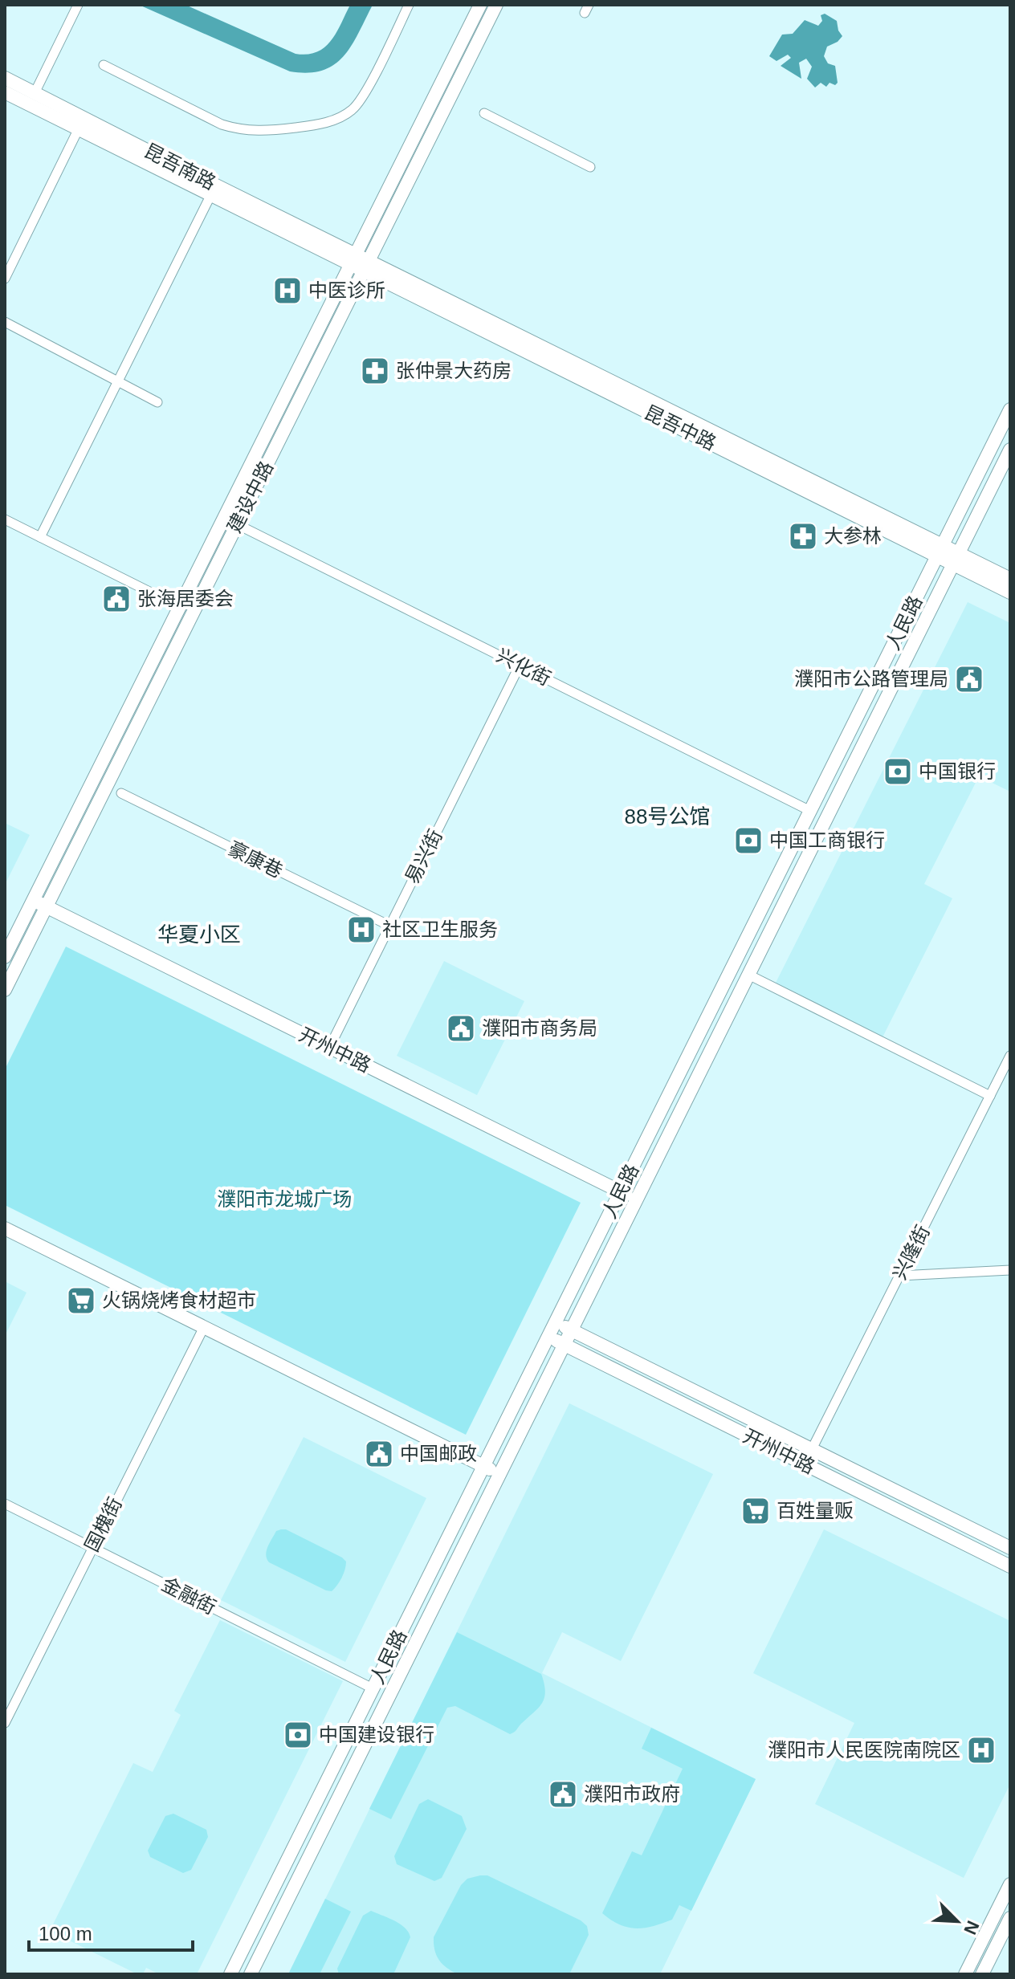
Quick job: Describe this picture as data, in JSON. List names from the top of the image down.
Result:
{
  "streets": {
    "street": [
      "昆吾南路",
      "昆吾中路",
      "建设中路",
      "人民路",
      "兴化街",
      "易兴街",
      "豪康巷",
      "开州中路",
      "兴隆街",
      "国槐街",
      "金融街"
    ]
  },
  "crossings": [
    ["昆吾南路", "昆吾中路"],
    ["昆吾南路", "建设中路"],
    ["昆吾中路", "建设中路"],
    ["昆吾中路", "人民路"],
    ["建设中路", "兴化街"],
    ["建设中路", "开州中路"],
    ["人民路", "兴化街"],
    ["人民路", "开州中路"],
    ["人民路", "金融街"],
    ["兴化街", "易兴街"],
    ["易兴街", "豪康巷"],
    ["易兴街", "开州中路"],
    ["开州中路", "兴隆街"],
    ["国槐街", "金融街"]
  ],
  "districts": ["88号公馆", "华夏小区"],
  "parks": ["濮阳市龙城广场"],
  "places": {
    "hospital": ["中医诊所", "社区卫生服务", "濮阳市人民医院南院区"],
    "pharmacy": ["张仲景大药房", "大参林"],
    "public building": [
      "张海居委会",
      "濮阳市公路管理局",
      "濮阳市商务局",
      "中国邮政",
      "濮阳市政府"
    ],
    "bank": ["中国银行", "中国工商银行", "中国建设银行"],
    "supermarket": ["火锅烧烤食材超市", "百姓量贩"]
  },
  "scale_bar": "100 m",
  "north": "bottom right"
}
